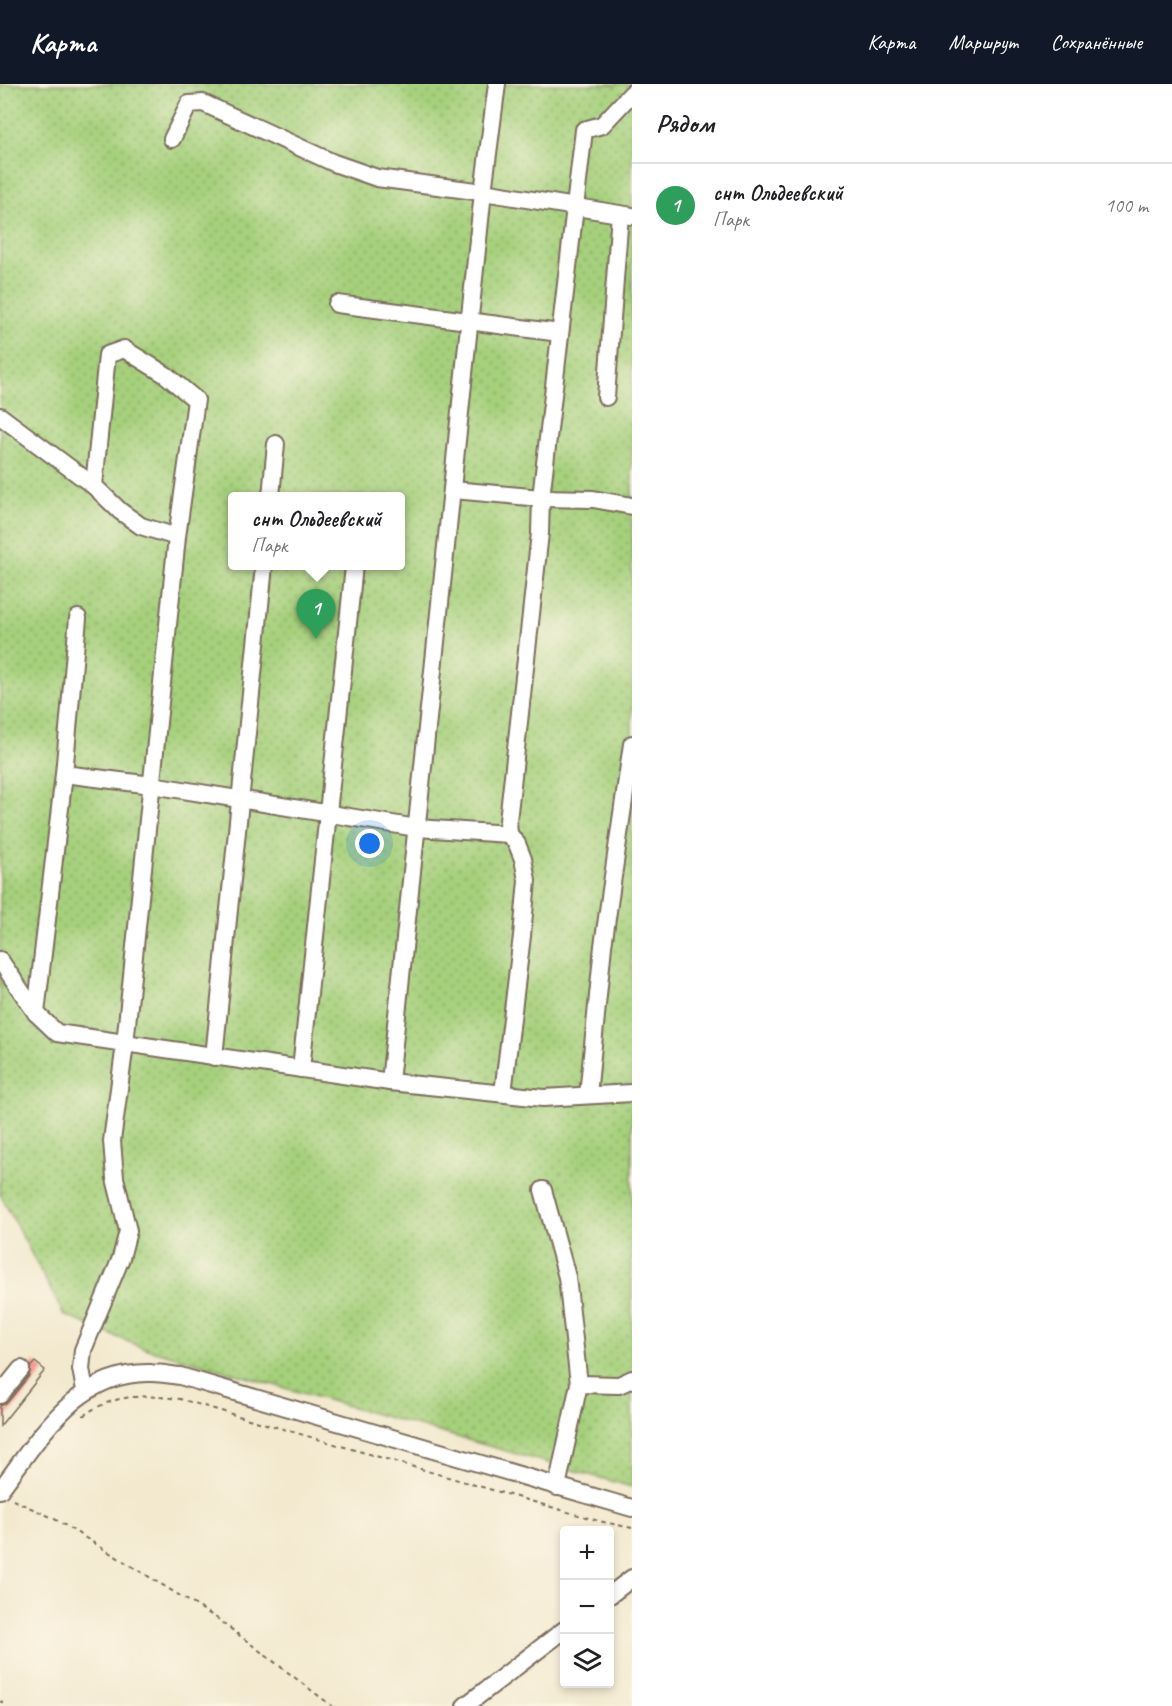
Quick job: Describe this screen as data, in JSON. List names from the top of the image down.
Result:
{
  "page": {
    "header": "Карта",
    "nav": ["Карта", "Маршрут", "Сохранённые"],
    "heading": "Рядом",
    "list": [
      {
        "mark": "1",
        "name": "снт Ольдеевский",
        "note": "Парк",
        "value": "100 m"
      }
    ],
    "popup": ["снт Ольдеевский", "Парк"],
    "pins": "1",
    "map_buttons": ["+", "−"]
  }
}
